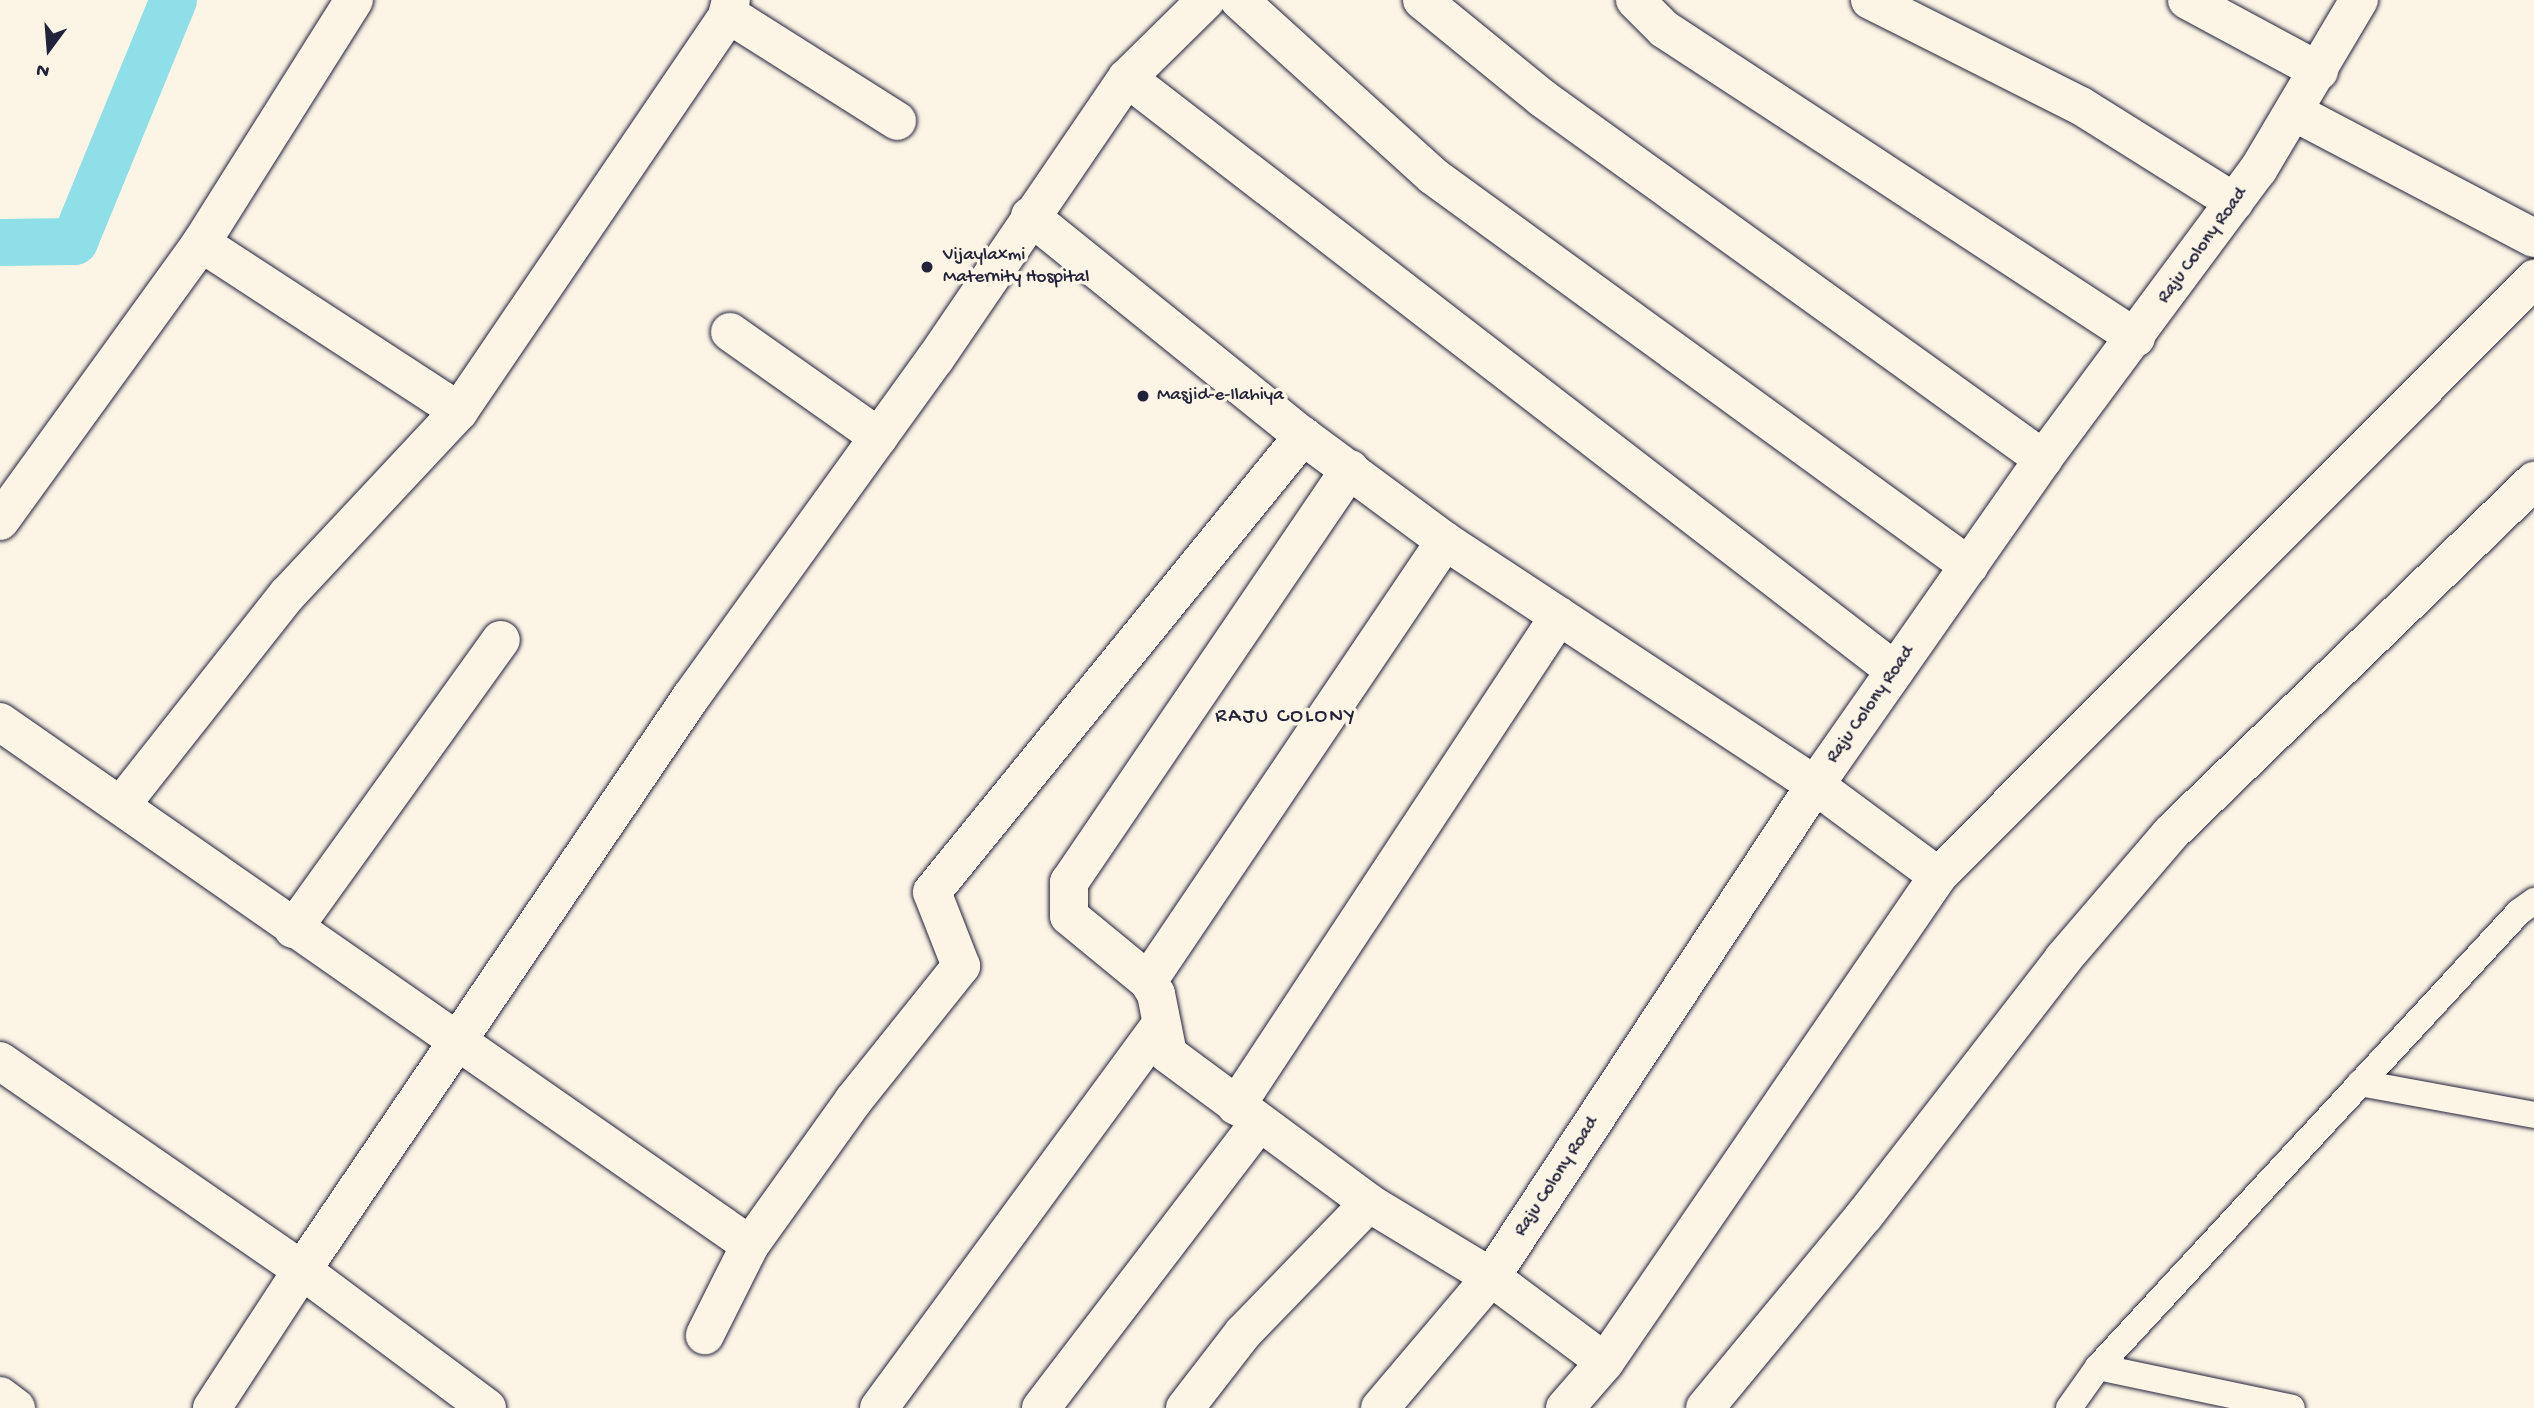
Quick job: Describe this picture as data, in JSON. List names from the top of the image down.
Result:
{
  "streets": {
    "street": ["Raju Colony Road"]
  },
  "districts": ["RAJU COLONY"],
  "places": ["Vijaylaxmi Maternity Hospital", "Masjid-e-Ilahiya"],
  "north": "bottom"
}
